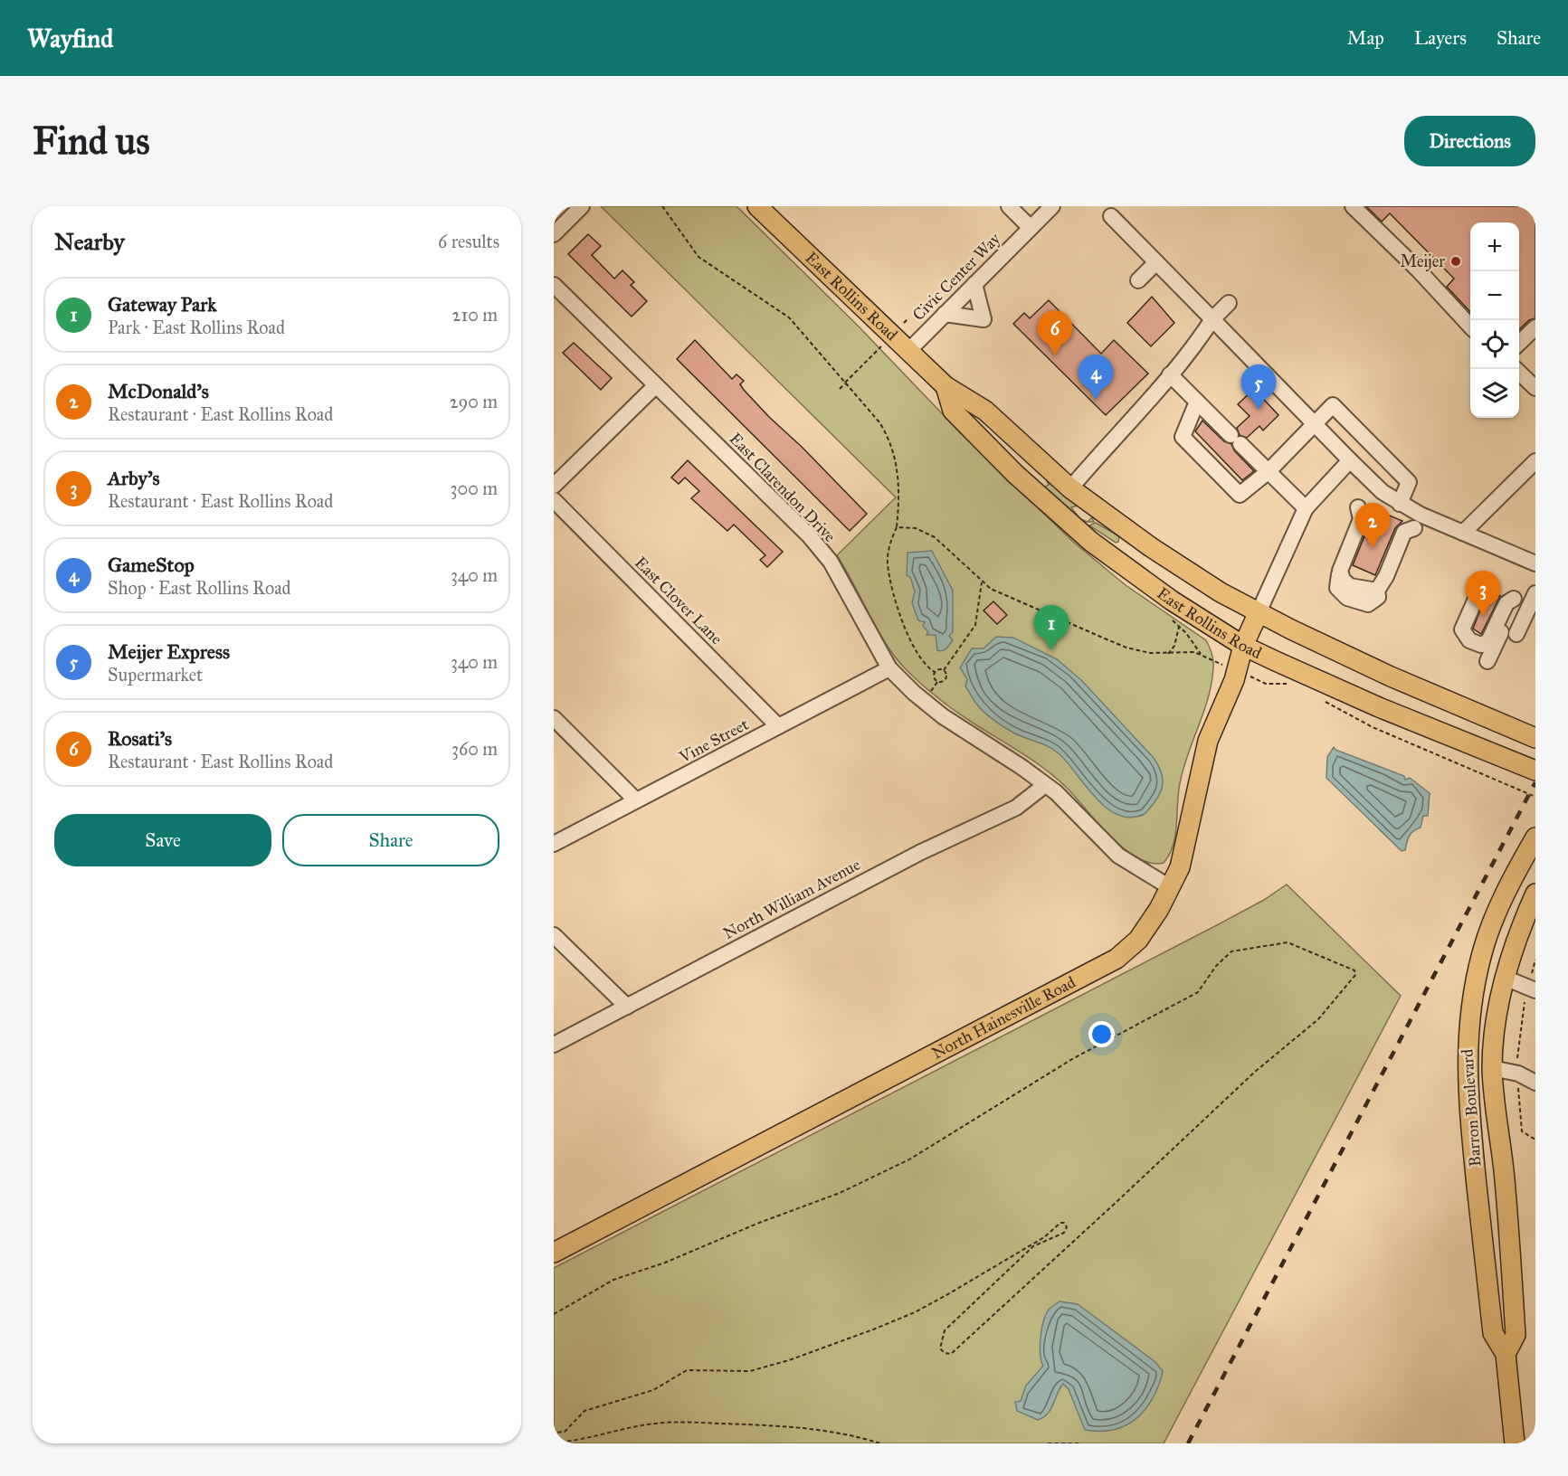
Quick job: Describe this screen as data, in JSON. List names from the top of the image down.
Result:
{
  "streets": {
    "main road": ["East Rollins Road", "North Hainesville Road", "Barron Boulevard"],
    "street": [
      "Civic Center Way",
      "East Clarendon Drive",
      "East Clover Lane",
      "Vine Street",
      "North William Avenue"
    ]
  },
  "crossings": [
    ["Civic Center Way", "East Rollins Road"],
    ["East Rollins Road", "North Hainesville Road"],
    ["East Clarendon Drive", "Vine Street"],
    ["East Clarendon Drive", "North William Avenue"],
    ["East Clarendon Drive", "North Hainesville Road"],
    ["East Clover Lane", "Vine Street"]
  ],
  "places": ["Meijer"],
  "page": {
    "header": "Wayfind",
    "nav": ["Map", "Layers", "Share"],
    "buttons": [
      "Directions",
      ["Save", "Share"]
    ],
    "title": "Find us",
    "heading": ["Nearby", "6 results"],
    "map_buttons": ["+", "−"],
    "list": [
      {
        "mark": "1",
        "name": "Gateway Park",
        "note": "Park · East Rollins Road",
        "value": "210 m"
      },
      {
        "mark": "2",
        "name": "McDonald's",
        "note": "Restaurant · East Rollins Road",
        "value": "290 m"
      },
      {
        "mark": "3",
        "name": "Arby's",
        "note": "Restaurant · East Rollins Road",
        "value": "300 m"
      },
      {
        "mark": "4",
        "name": "GameStop",
        "note": "Shop · East Rollins Road",
        "value": "340 m"
      },
      {
        "mark": "5",
        "name": "Meijer Express",
        "note": "Supermarket",
        "value": "340 m"
      },
      {
        "mark": "6",
        "name": "Rosati's",
        "note": "Restaurant · East Rollins Road",
        "value": "360 m"
      }
    ],
    "pins": [
      "6",
      "4",
      "5",
      "2",
      "3",
      "1"
    ]
  }
}
